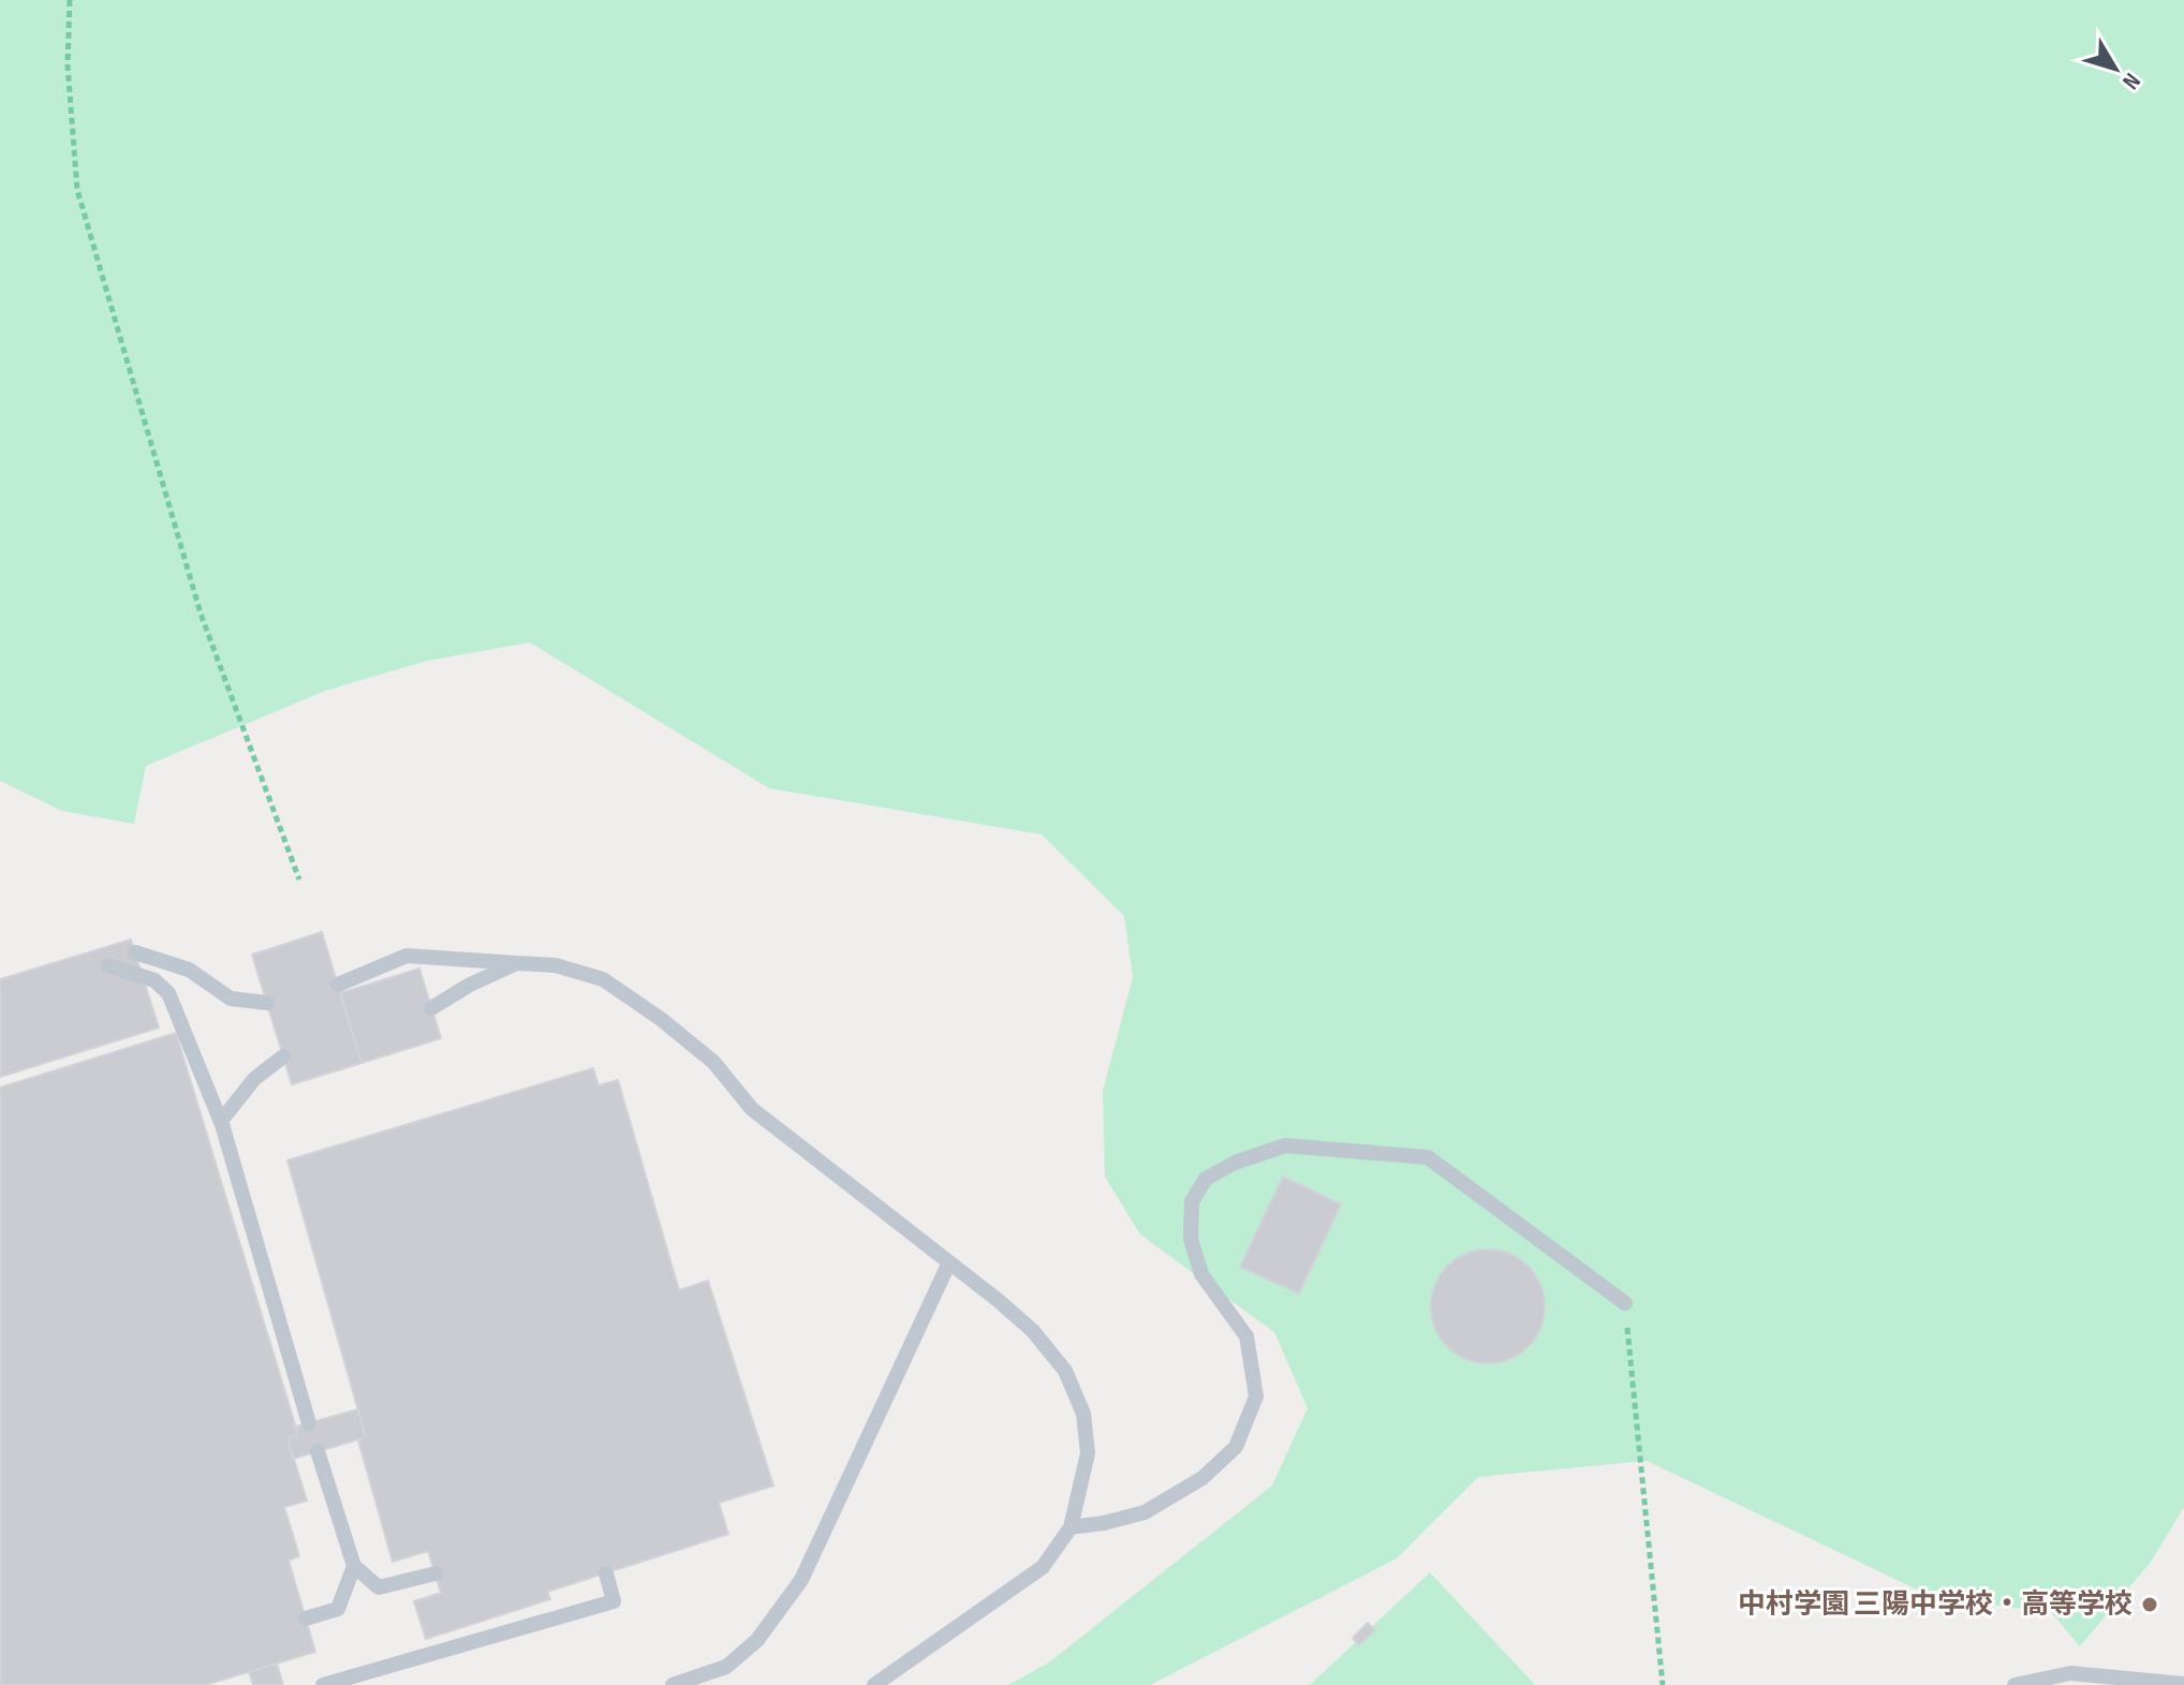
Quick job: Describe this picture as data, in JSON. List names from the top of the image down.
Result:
{
  "places": ["中村学園 三陽中学校・高等学校"],
  "north": "bottom right"
}
